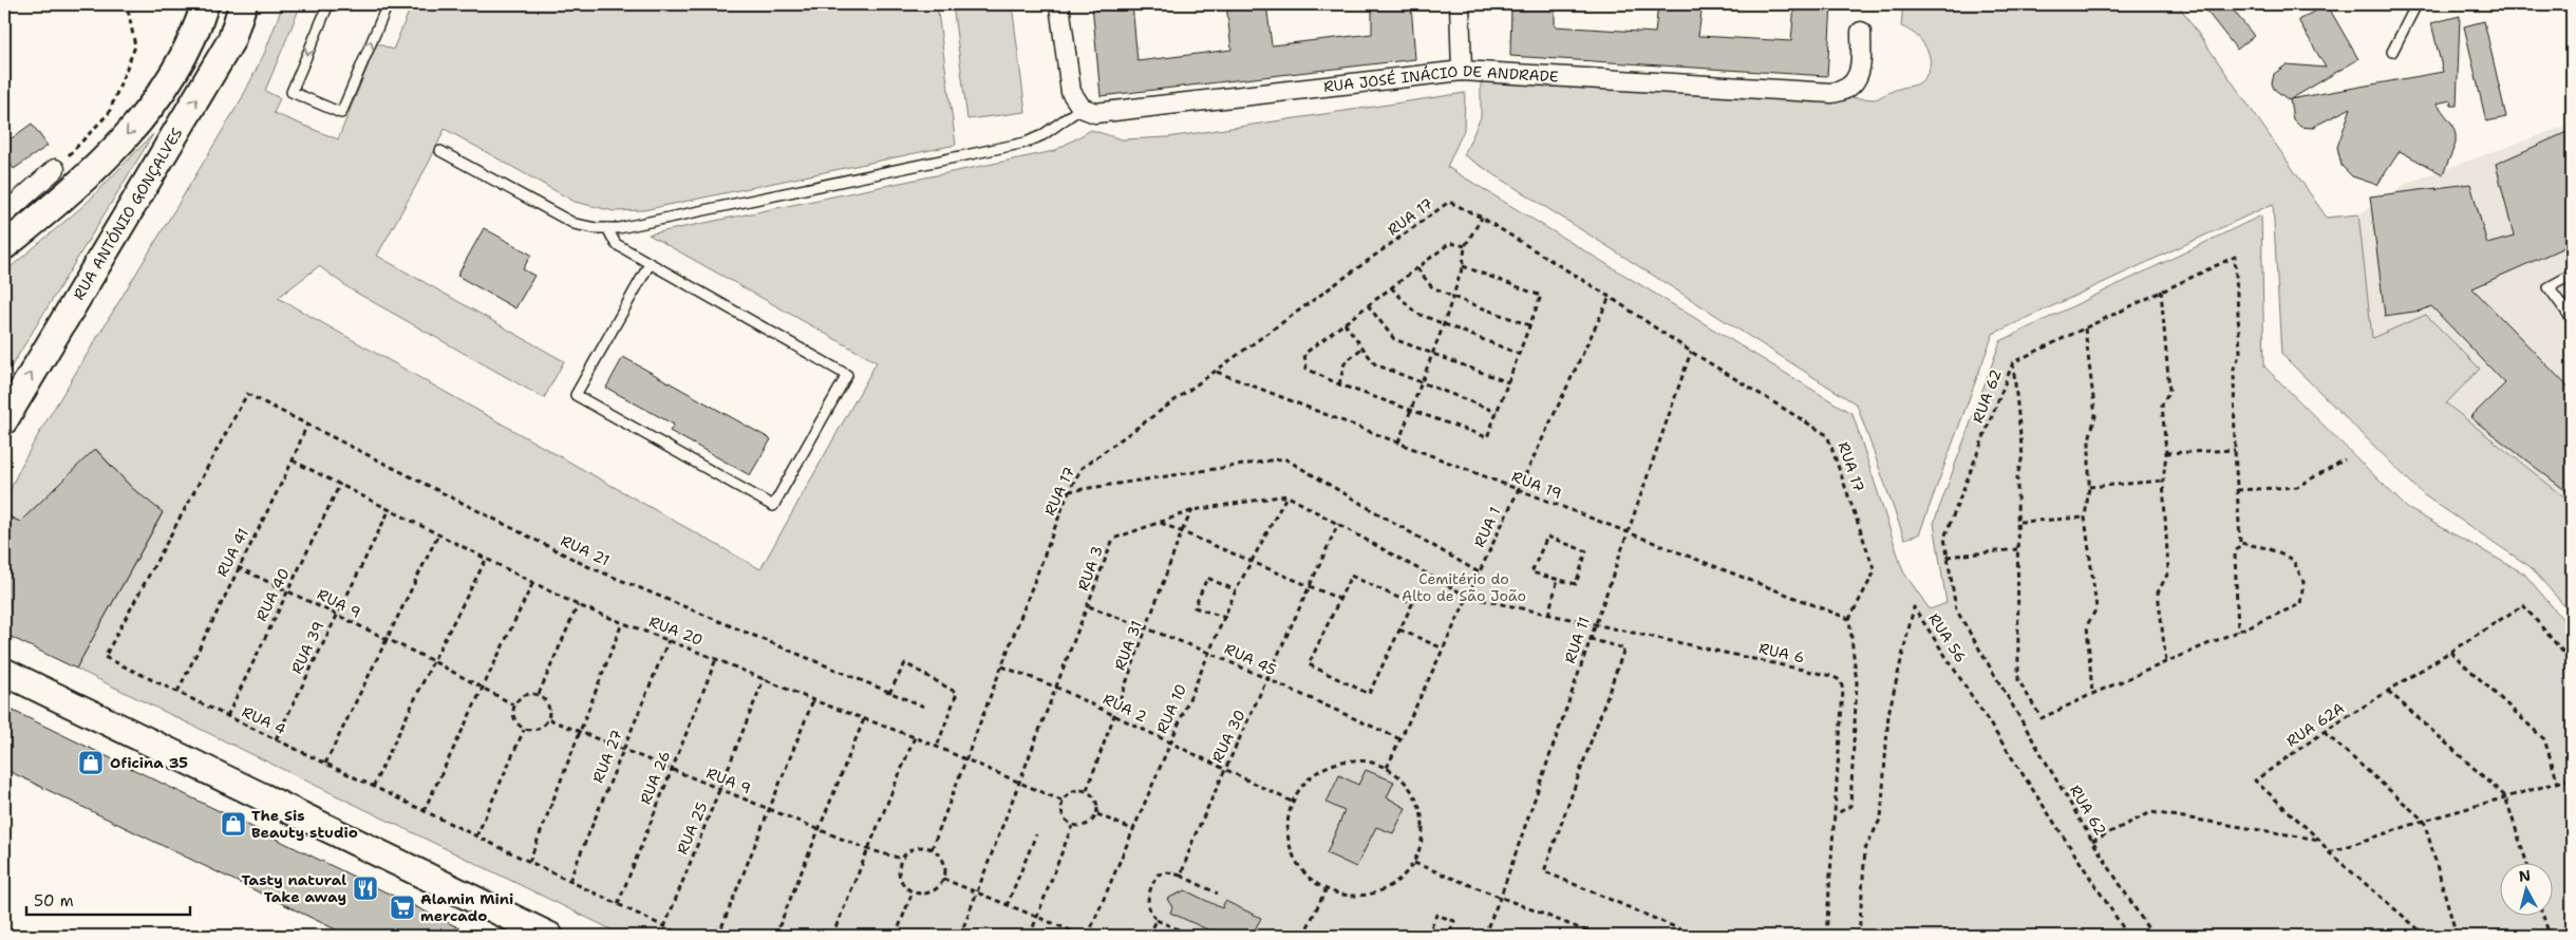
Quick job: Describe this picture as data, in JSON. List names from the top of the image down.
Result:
{
  "streets": {
    "main road": ["RUA ANTÓNIO GONÇALVES"],
    "street": ["RUA JOSÉ INÁCIO DE ANDRADE"],
    "path": [
      "RUA 17",
      "RUA 62",
      "RUA 19",
      "RUA 1",
      "RUA 21",
      "RUA 41",
      "RUA 3",
      "RUA 40",
      "RUA 9",
      "RUA 20",
      "RUA 56",
      "RUA 11",
      "RUA 31",
      "RUA 39",
      "RUA 6",
      "RUA 45",
      "RUA 2",
      "RUA 10",
      "RUA 4",
      "RUA 62A",
      "RUA 30",
      "RUA 27",
      "RUA 26",
      "RUA 25"
    ]
  },
  "crossings": [
    ["RUA 17", "RUA 19"],
    ["RUA 17", "RUA 1"],
    ["RUA 17", "RUA 9"],
    ["RUA 17", "RUA 20"],
    ["RUA 17", "RUA 11"],
    ["RUA 17", "RUA 2"],
    ["RUA 19", "RUA 1"],
    ["RUA 19", "RUA 11"],
    ["RUA 1", "RUA 6"],
    ["RUA 1", "RUA 45"],
    ["RUA 1", "RUA 2"],
    ["RUA 21", "RUA 41"],
    ["RUA 21", "RUA 4"],
    ["RUA 41", "RUA 9"],
    ["RUA 41", "RUA 20"],
    ["RUA 41", "RUA 4"],
    ["RUA 3", "RUA 20"],
    ["RUA 3", "RUA 31"],
    ["RUA 3", "RUA 45"],
    ["RUA 3", "RUA 2"],
    ["RUA 3", "RUA 10"],
    ["RUA 40", "RUA 9"],
    ["RUA 40", "RUA 20"],
    ["RUA 40", "RUA 4"],
    ["RUA 9", "RUA 39"],
    ["RUA 9", "RUA 27"],
    ["RUA 9", "RUA 26"],
    ["RUA 9", "RUA 25"],
    ["RUA 20", "RUA 31"],
    ["RUA 20", "RUA 39"],
    ["RUA 20", "RUA 27"],
    ["RUA 20", "RUA 26"],
    ["RUA 20", "RUA 25"],
    ["RUA 11", "RUA 6"],
    ["RUA 31", "RUA 45"],
    ["RUA 31", "RUA 2"],
    ["RUA 39", "RUA 4"],
    ["RUA 45", "RUA 10"],
    ["RUA 45", "RUA 30"],
    ["RUA 2", "RUA 10"],
    ["RUA 2", "RUA 30"],
    ["RUA 4", "RUA 27"],
    ["RUA 4", "RUA 26"],
    ["RUA 4", "RUA 25"]
  ],
  "parks": ["Cemitério do Alto de São João"],
  "places": {
    "shop": ["Oficina 35", "The Sis Beauty studio"],
    "restaurant": ["Tasty natural Take away"],
    "supermarket": ["Alamin Mini mercado"]
  },
  "scale_bar": "50 m",
  "north": "top"
}
